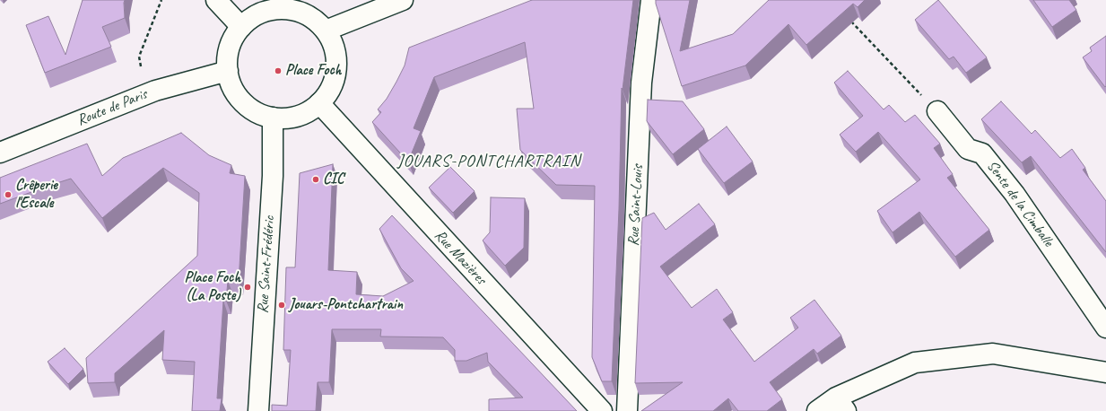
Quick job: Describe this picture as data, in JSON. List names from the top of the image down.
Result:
{
  "streets": {
    "street": [
      "Route de Paris",
      "Sente de la Cimballe",
      "Rue Saint-Louis",
      "Rue Mazières",
      "Rue Saint-Frédéric"
    ]
  },
  "crossings": [
    ["Route de Paris", "Rue Mazières"],
    ["Route de Paris", "Rue Saint-Frédéric"],
    ["Rue Mazières", "Rue Saint-Frédéric"]
  ],
  "districts": ["JOUARS-PONTCHARTRAIN"],
  "places": [
    "Place Foch",
    "CIC",
    "Crêperie l'Escale",
    "Place Foch (La Poste)",
    "Jouars-Pontchartrain"
  ]
}
